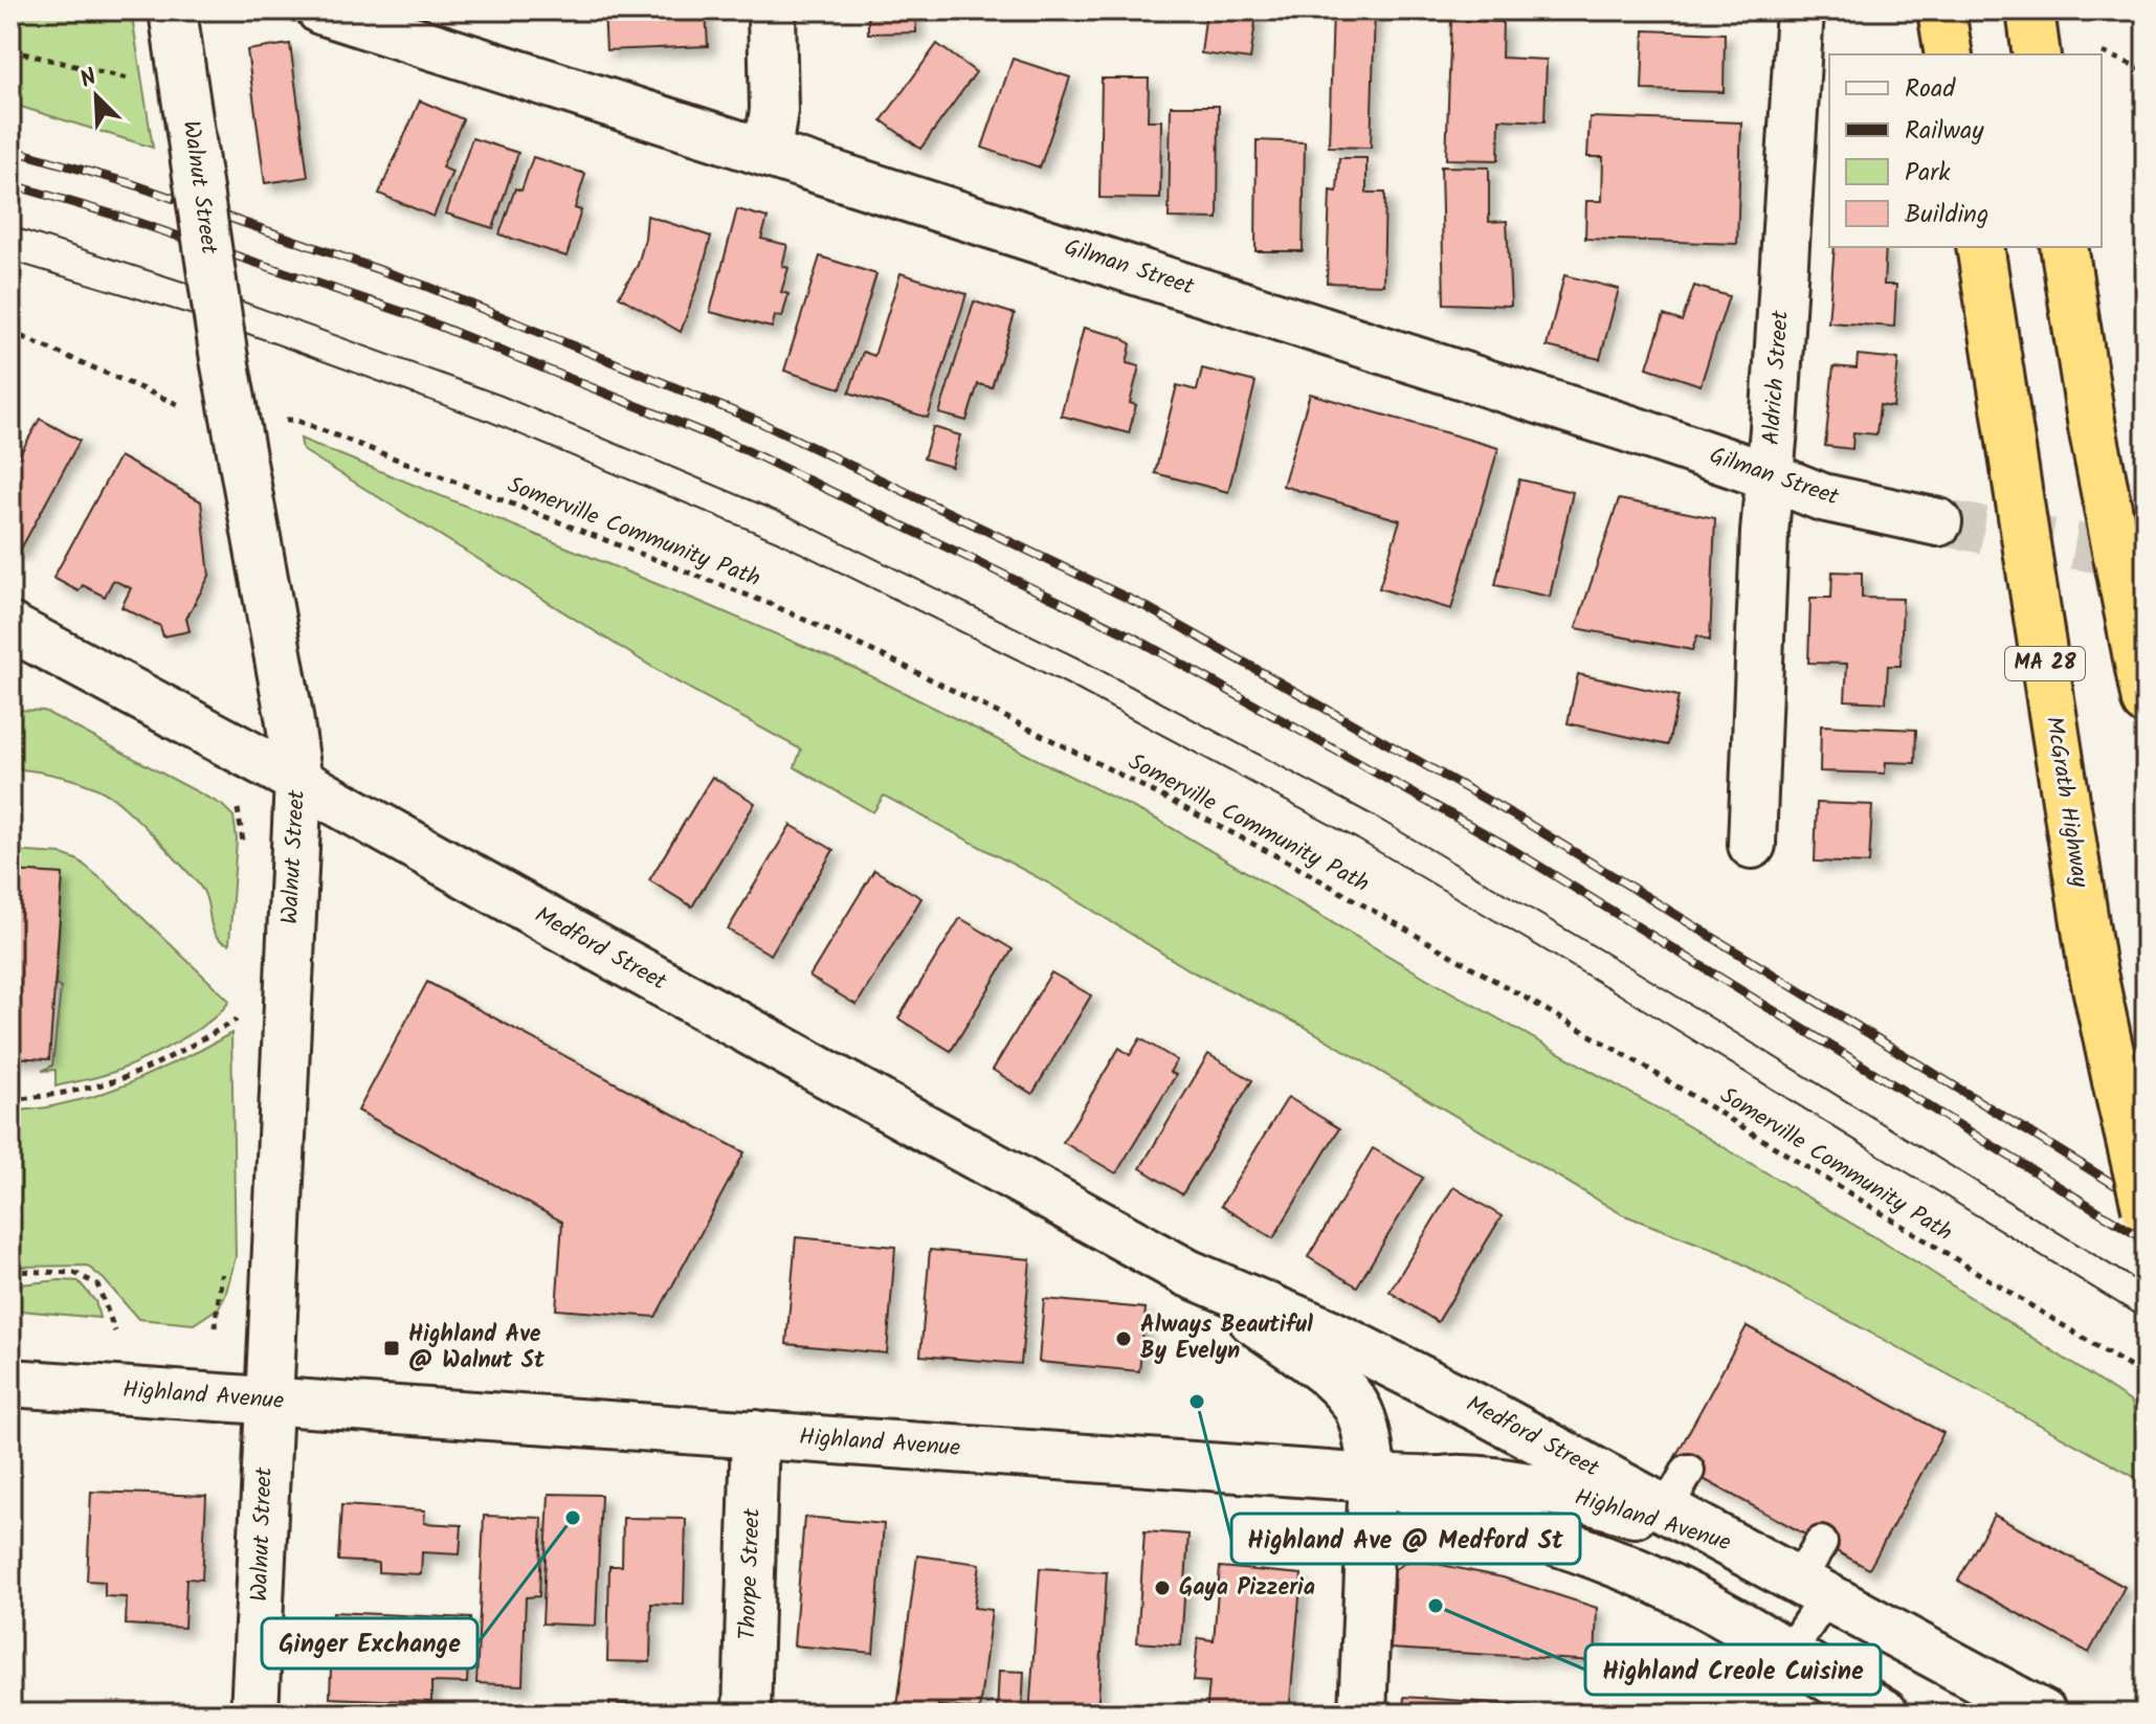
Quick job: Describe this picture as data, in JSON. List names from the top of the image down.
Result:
{
  "streets": {
    "highway": ["MA 28", "McGrath Highway"],
    "street": [
      "Walnut Street",
      "Gilman Street",
      "Aldrich Street",
      "Medford Street",
      "Highland Avenue",
      "Thorpe Street"
    ],
    "path": ["Somerville Community Path"]
  },
  "crossings": [
    ["Walnut Street", "Medford Street"],
    ["Walnut Street", "Highland Avenue"],
    ["Gilman Street", "Aldrich Street"],
    ["Medford Street", "Highland Avenue"],
    ["Highland Avenue", "Thorpe Street"]
  ],
  "places": {
    "other": [
      "Always Beautiful By Evelyn",
      "Highland Ave @ Medford St",
      "Ginger Exchange",
      "Gaya Pizzeria",
      "Highland Creole Cuisine"
    ],
    "transit": ["Highland Ave @ Walnut St"]
  },
  "legend": [
    "Road",
    "Railway",
    "Park",
    "Building"
  ],
  "north": "top left"
}
